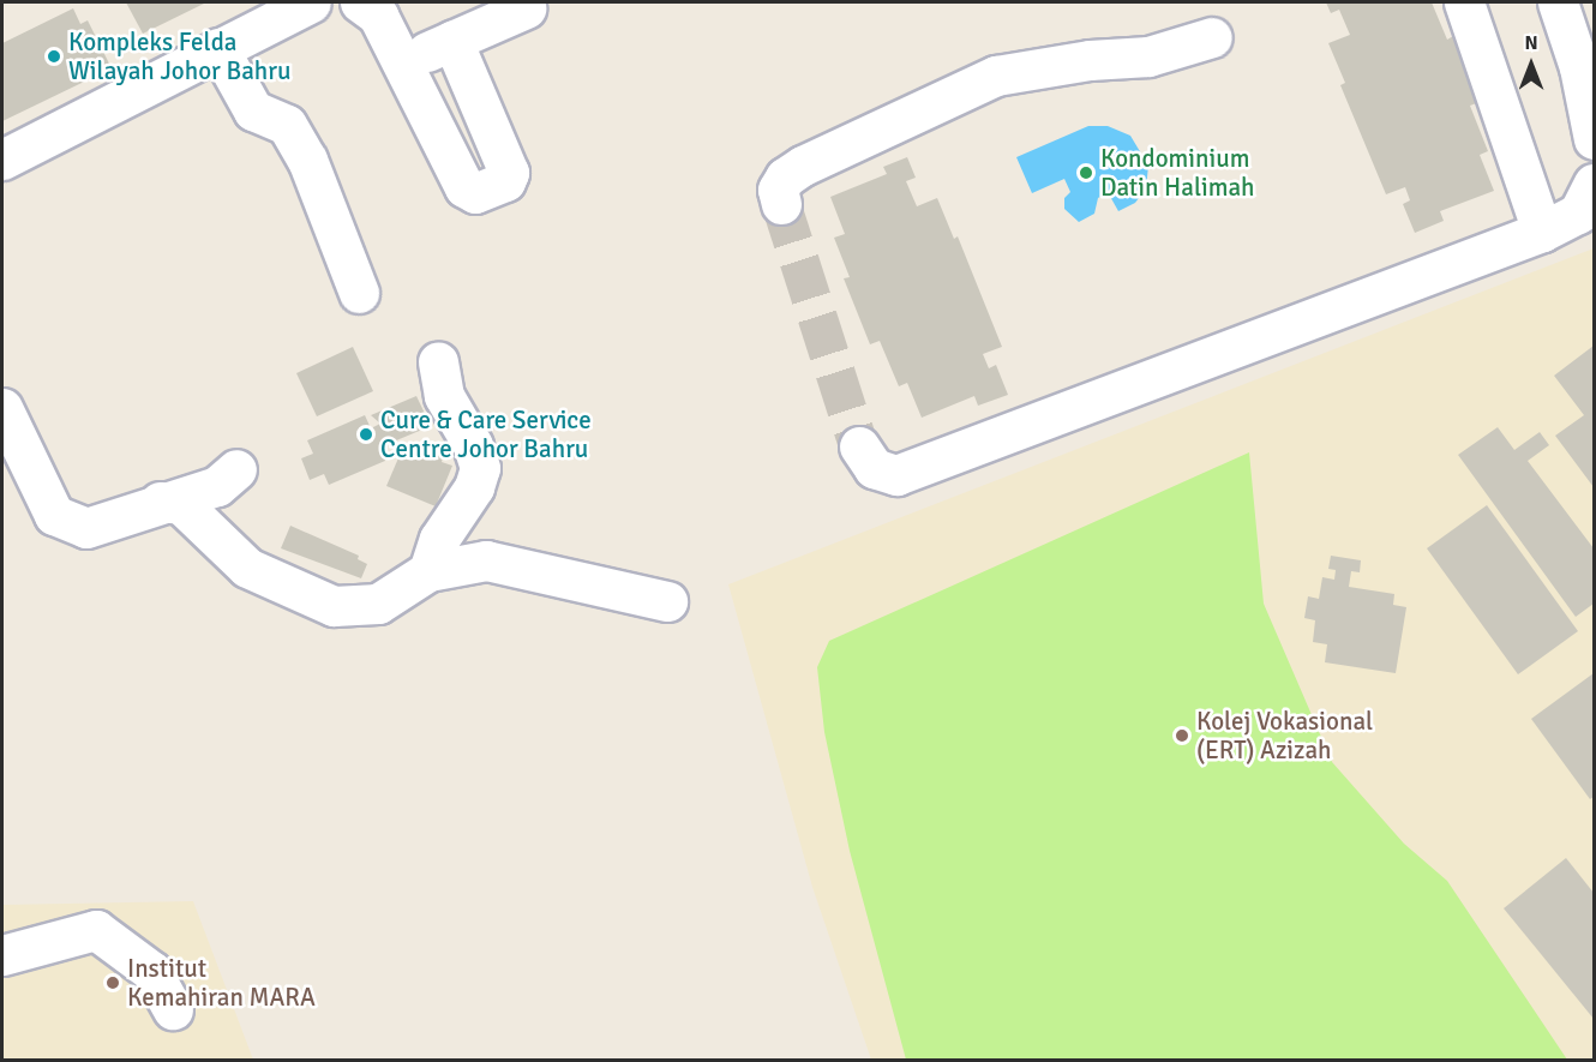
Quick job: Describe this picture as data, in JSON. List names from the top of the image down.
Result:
{
  "places": [
    "Kompleks Felda Wilayah Johor Bahru",
    "Kondominium Datin Halimah",
    "Cure & Care Service Centre Johor Bahru",
    "Kolej Vokasional (ERT) Azizah",
    "Institut Kemahiran MARA"
  ],
  "north": "top"
}
